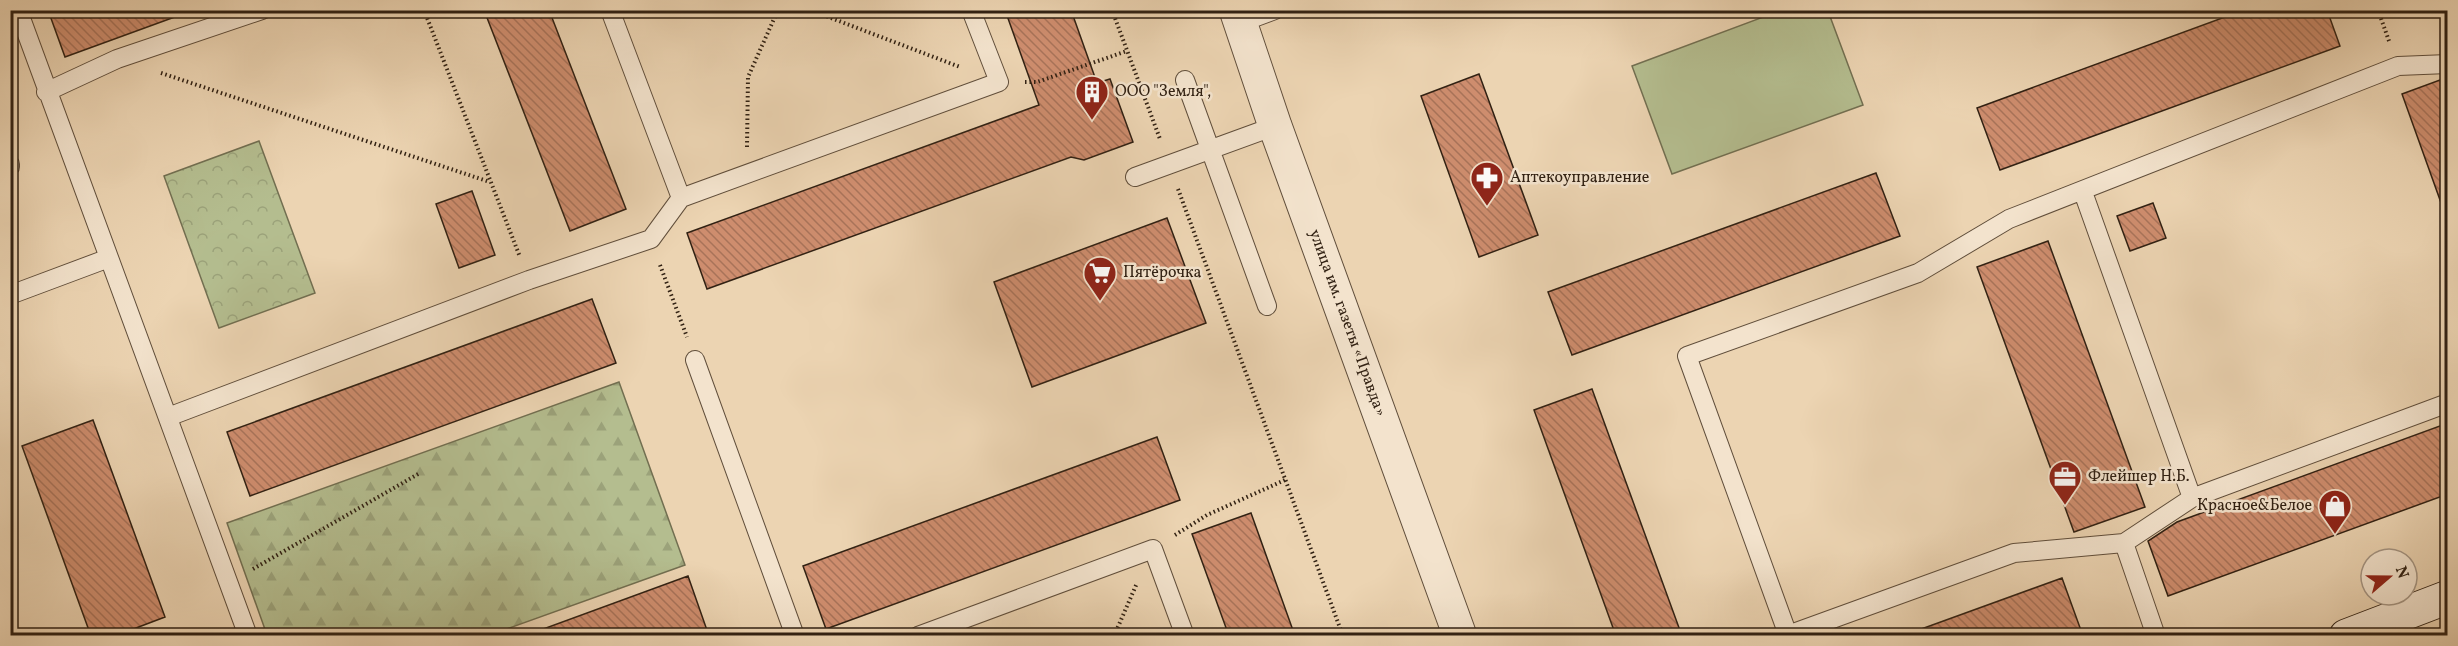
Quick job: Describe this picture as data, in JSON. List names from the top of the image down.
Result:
{
  "streets": {
    "street": ["улица им. газеты «Правда»"]
  },
  "places": {
    "building": ["ООО \"Земля\","],
    "pharmacy": ["Аптекоуправление"],
    "supermarket": ["Пятёрочка"],
    "office": ["Флейшер Н.Б."],
    "shop": ["Красное&Белое"]
  },
  "north": "right"
}
